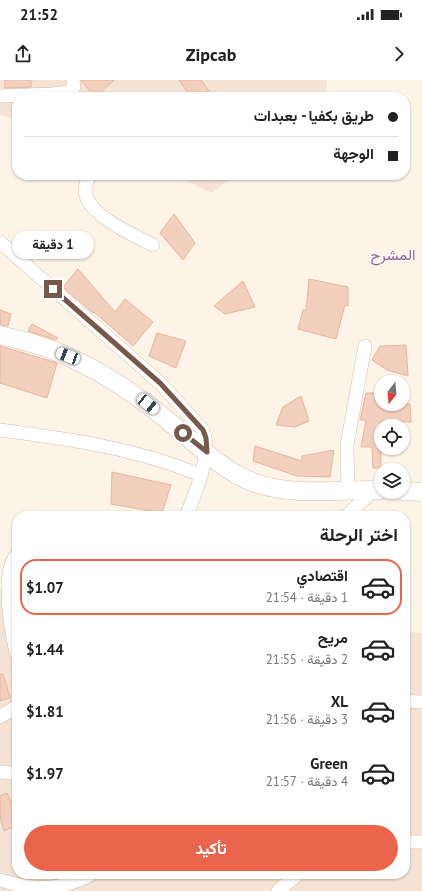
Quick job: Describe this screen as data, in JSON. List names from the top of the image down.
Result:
{
  "districts": ["المشرح"],
  "north": "bottom",
  "page": {
    "status": "21:52",
    "header": "Zipcab",
    "banner": ["طريق بكفيا - بعبدات", "الوجهة"],
    "bubble": "1 دقيقة",
    "heading": "اختر الرحلة",
    "list": [
      {
        "name": "اقتصادي",
        "note": "1 دقيقة · 21:54",
        "value": "$1.07"
      },
      {
        "name": "مريح",
        "note": "2 دقيقة · 21:55",
        "value": "$1.44"
      },
      {
        "name": "XL",
        "note": "3 دقيقة · 21:56",
        "value": "$1.81"
      },
      {
        "name": "Green",
        "note": "4 دقيقة · 21:57",
        "value": "$1.97"
      }
    ],
    "buttons": "تأكيد"
  }
}
